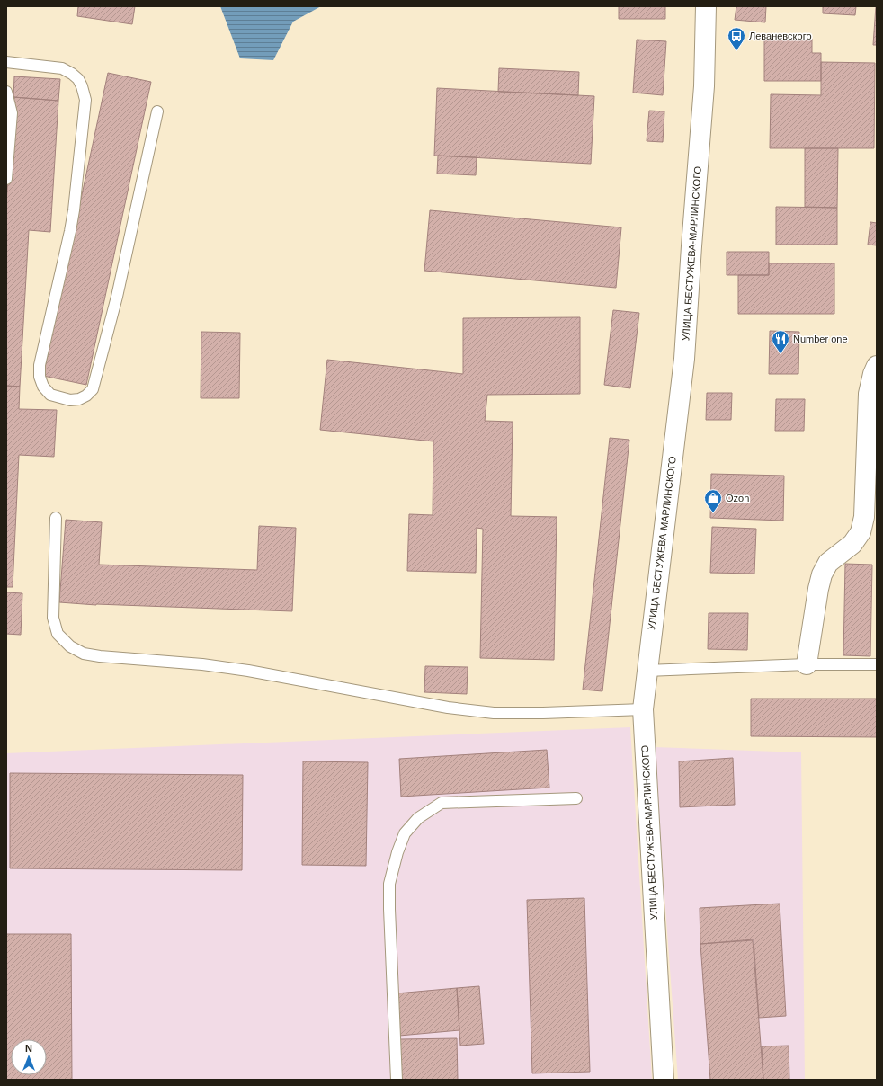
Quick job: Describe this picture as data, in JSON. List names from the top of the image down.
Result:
{
  "streets": {
    "street": ["УЛИЦА БЕСТУЖЕВА-МАРЛИНСКОГО"]
  },
  "places": {
    "bus stop": ["Леваневского"],
    "restaurant": ["Number one"],
    "shop": ["Ozon"]
  },
  "north": "top"
}
